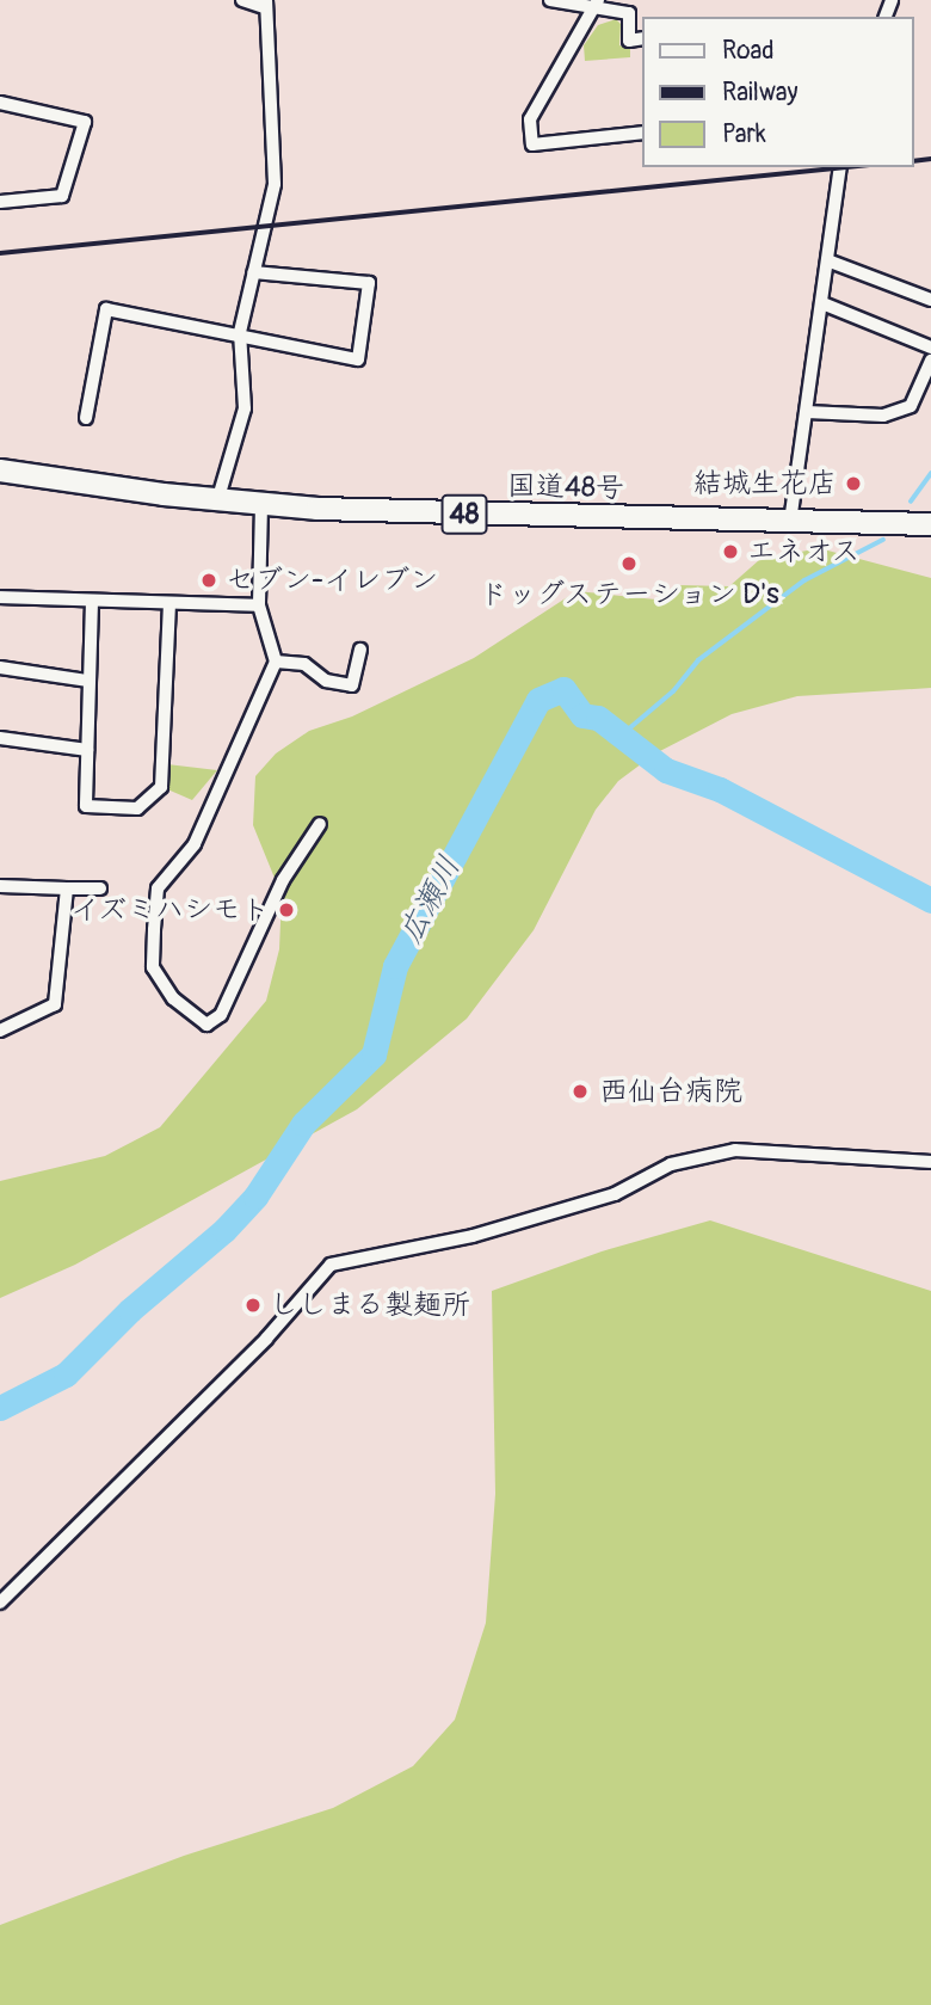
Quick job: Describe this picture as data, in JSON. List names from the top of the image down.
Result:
{
  "streets": {
    "highway": ["国道48号", "48"]
  },
  "water": ["広瀬川"],
  "places": [
    "結城生花店",
    "エネオス",
    "ドッグステーション D's",
    "セブン-イレブン",
    "イズミハシモト",
    "西仙台病院",
    "ししまる製麺所"
  ],
  "legend": ["Road", "Railway", "Park"]
}
